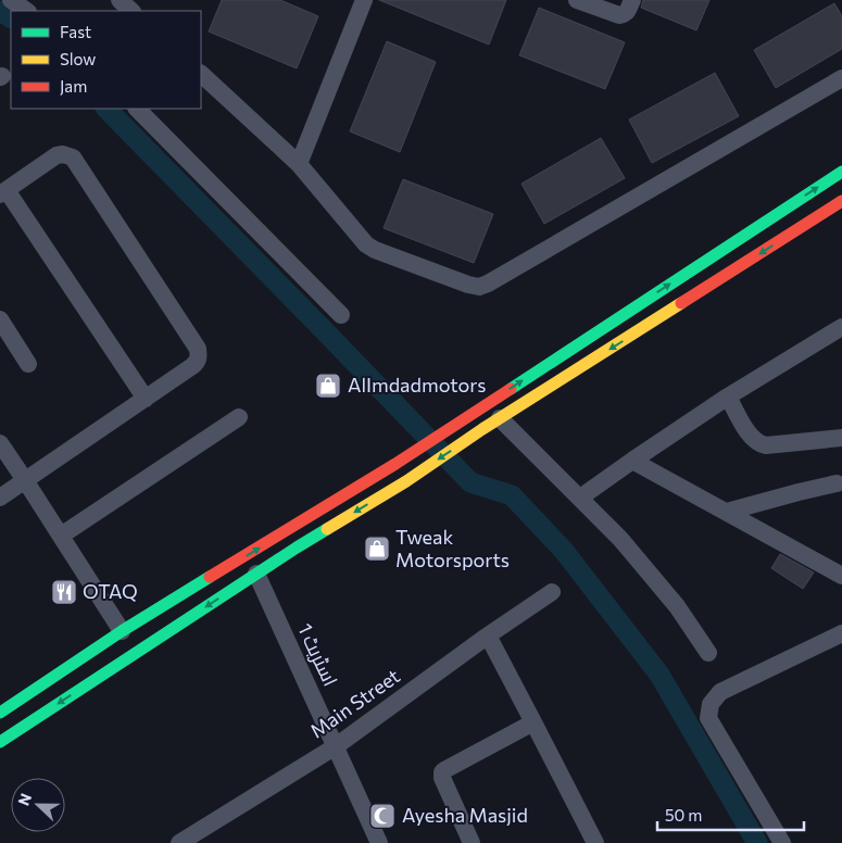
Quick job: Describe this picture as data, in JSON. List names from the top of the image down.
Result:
{
  "streets": {
    "street": ["اسٹریٹ 1", "Main Street"]
  },
  "crossings": [
    ["اسٹریٹ 1", "Main Street"]
  ],
  "places": {
    "shop": ["AlImdadmotors", "Tweak Motorsports"],
    "restaurant": ["OTAQ"],
    "mosque": ["Ayesha Masjid"]
  },
  "legend": ["Fast", "Slow", "Jam"],
  "scale_bar": "50 m",
  "north": "left"
}
